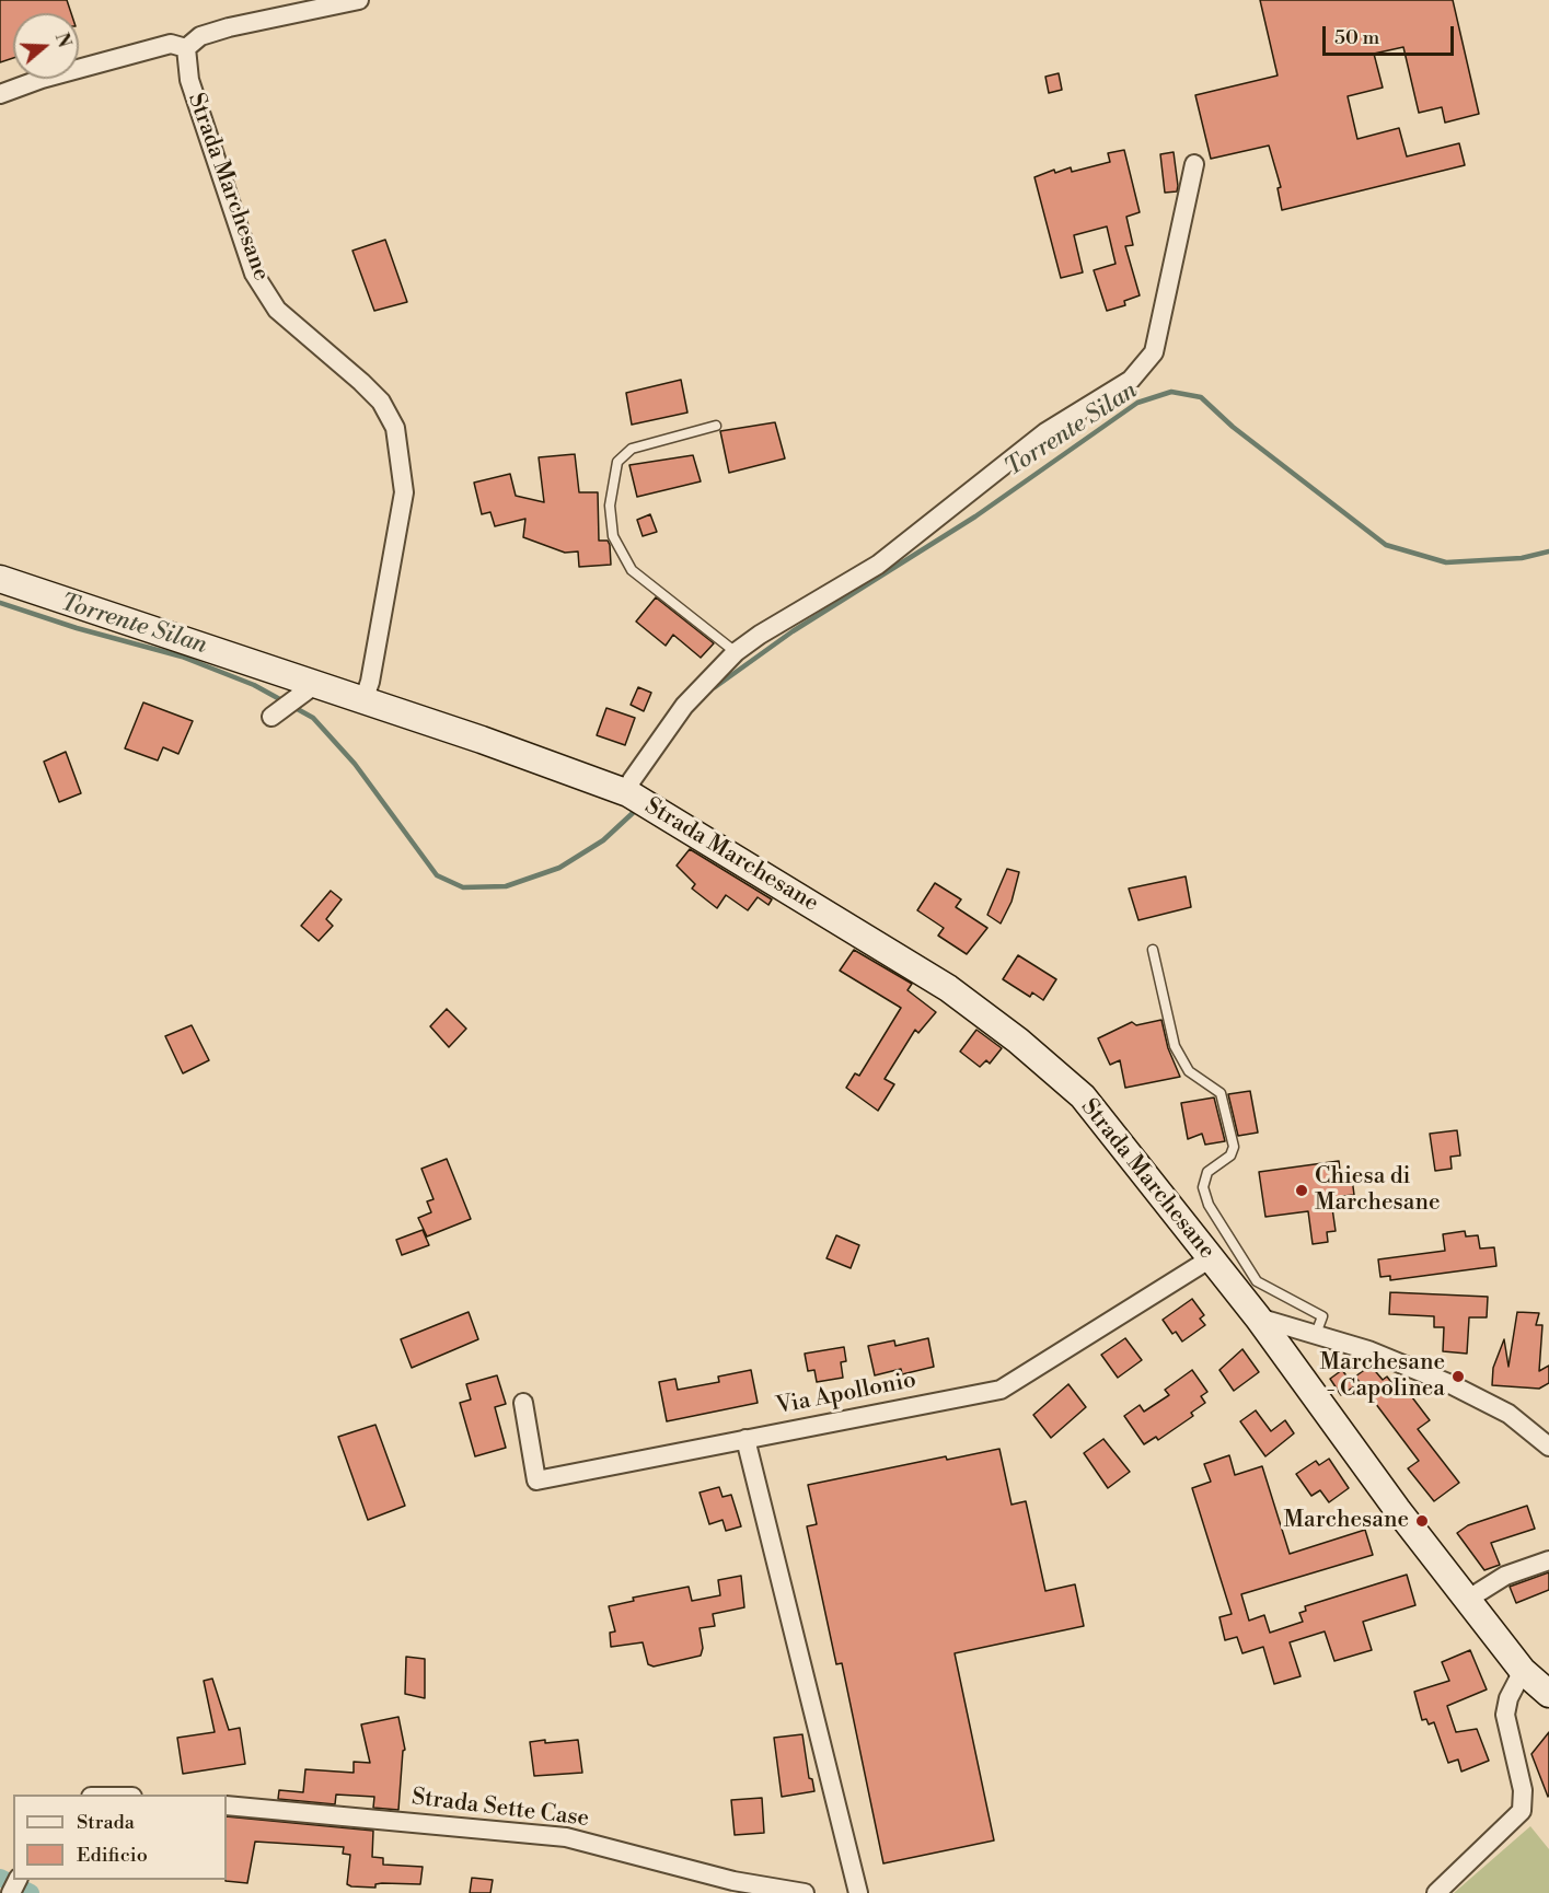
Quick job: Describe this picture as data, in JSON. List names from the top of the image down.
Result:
{
  "streets": {
    "main road": ["Strada Marchesane"],
    "street": ["Via Apollonio", "Strada Sette Case"]
  },
  "crossings": [
    ["Strada Marchesane", "Via Apollonio"]
  ],
  "water": ["Torrente Silan"],
  "places": ["Chiesa di Marchesane", "Marchesane - Capolinea", "Marchesane"],
  "legend": ["Strada", "Edificio"],
  "scale_bar": "50 m",
  "north": "right"
}
